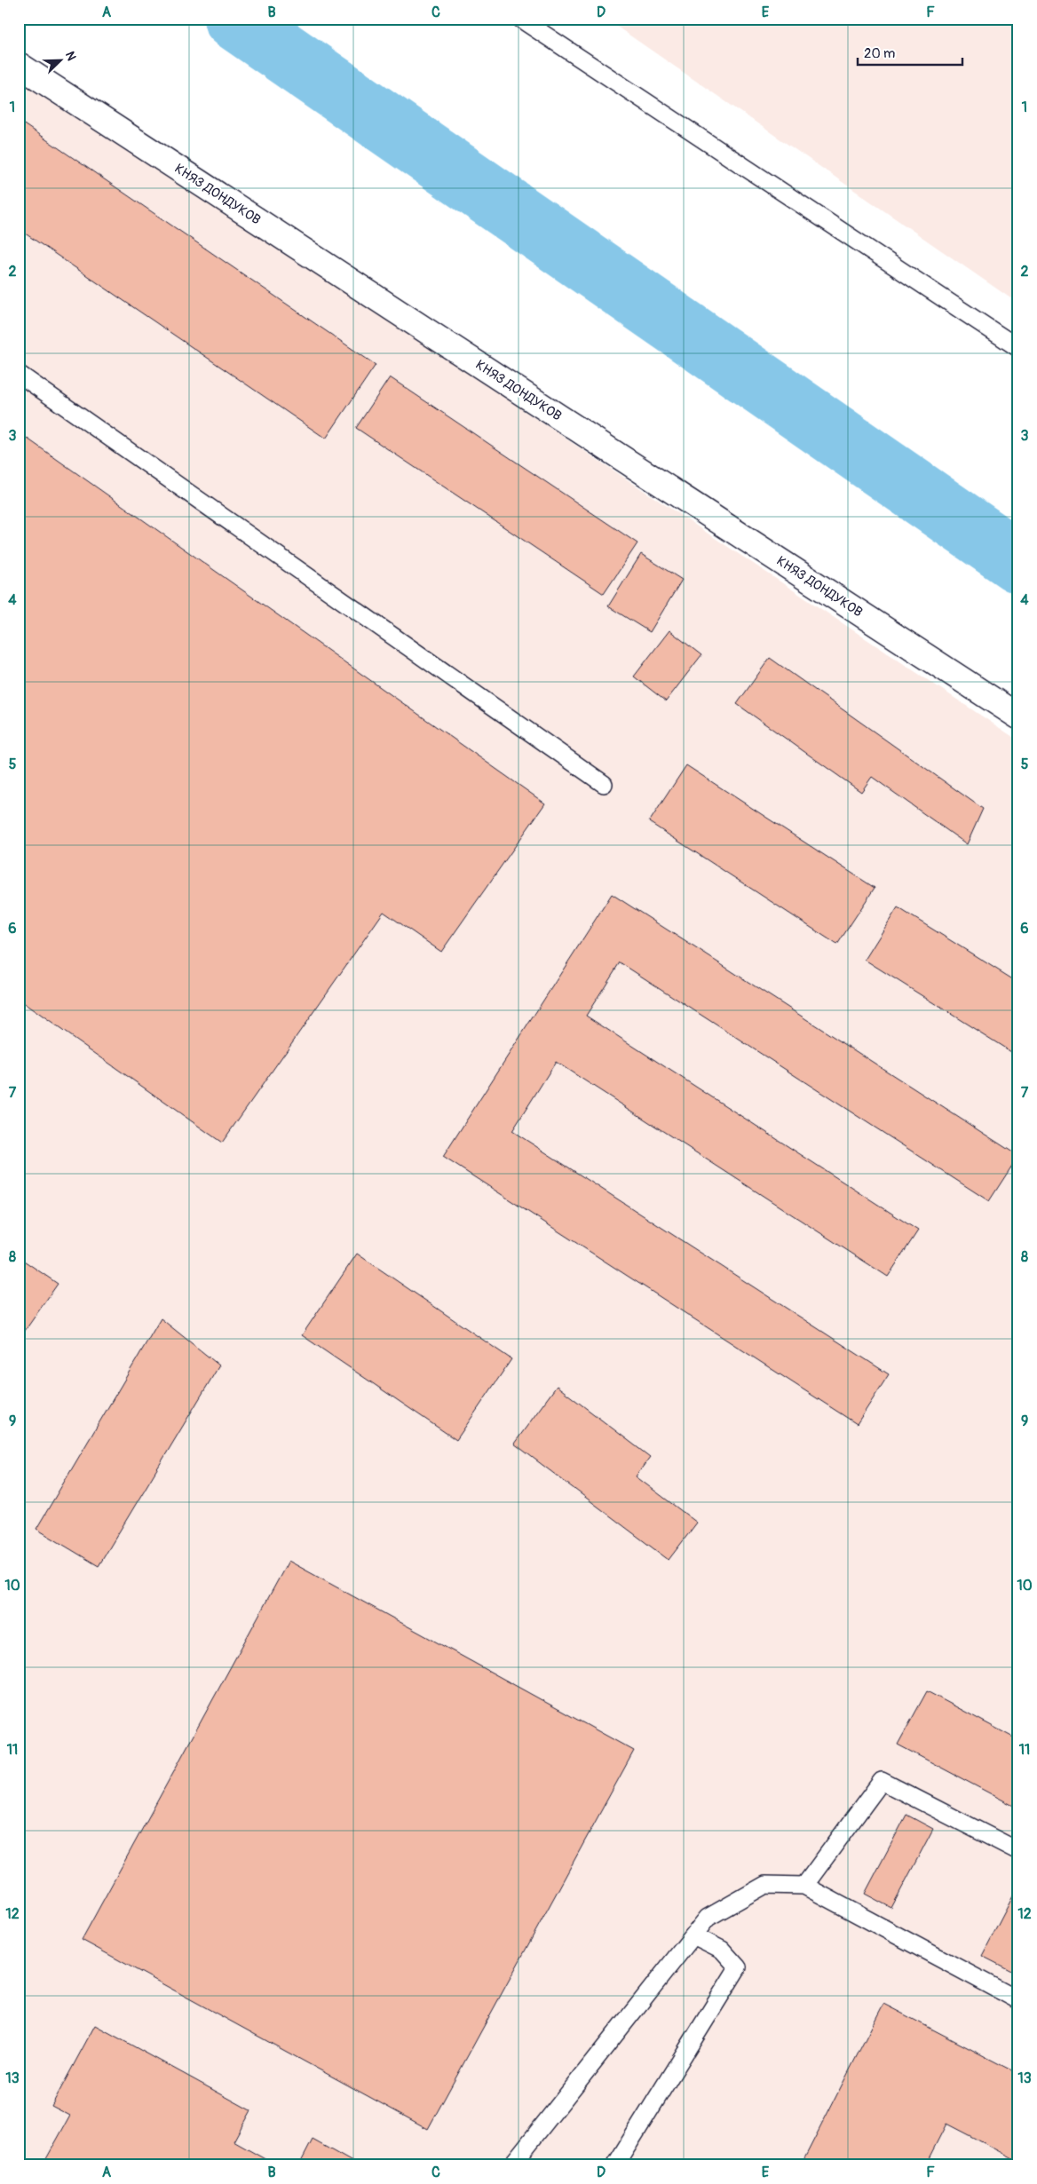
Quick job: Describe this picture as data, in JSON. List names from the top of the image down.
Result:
{
  "streets": {
    "street": ["КНЯЗ ДОНДУКОВ"]
  },
  "scale_bar": "20 m",
  "north": "top right",
  "grid": {
    "columns": [
      "A",
      "B",
      "C",
      "D",
      "E",
      "F"
    ],
    "rows": [
      "1",
      "2",
      "3",
      "4",
      "5",
      "6",
      "7",
      "8",
      "9",
      "10",
      "11",
      "12",
      "13"
    ]
  }
}
